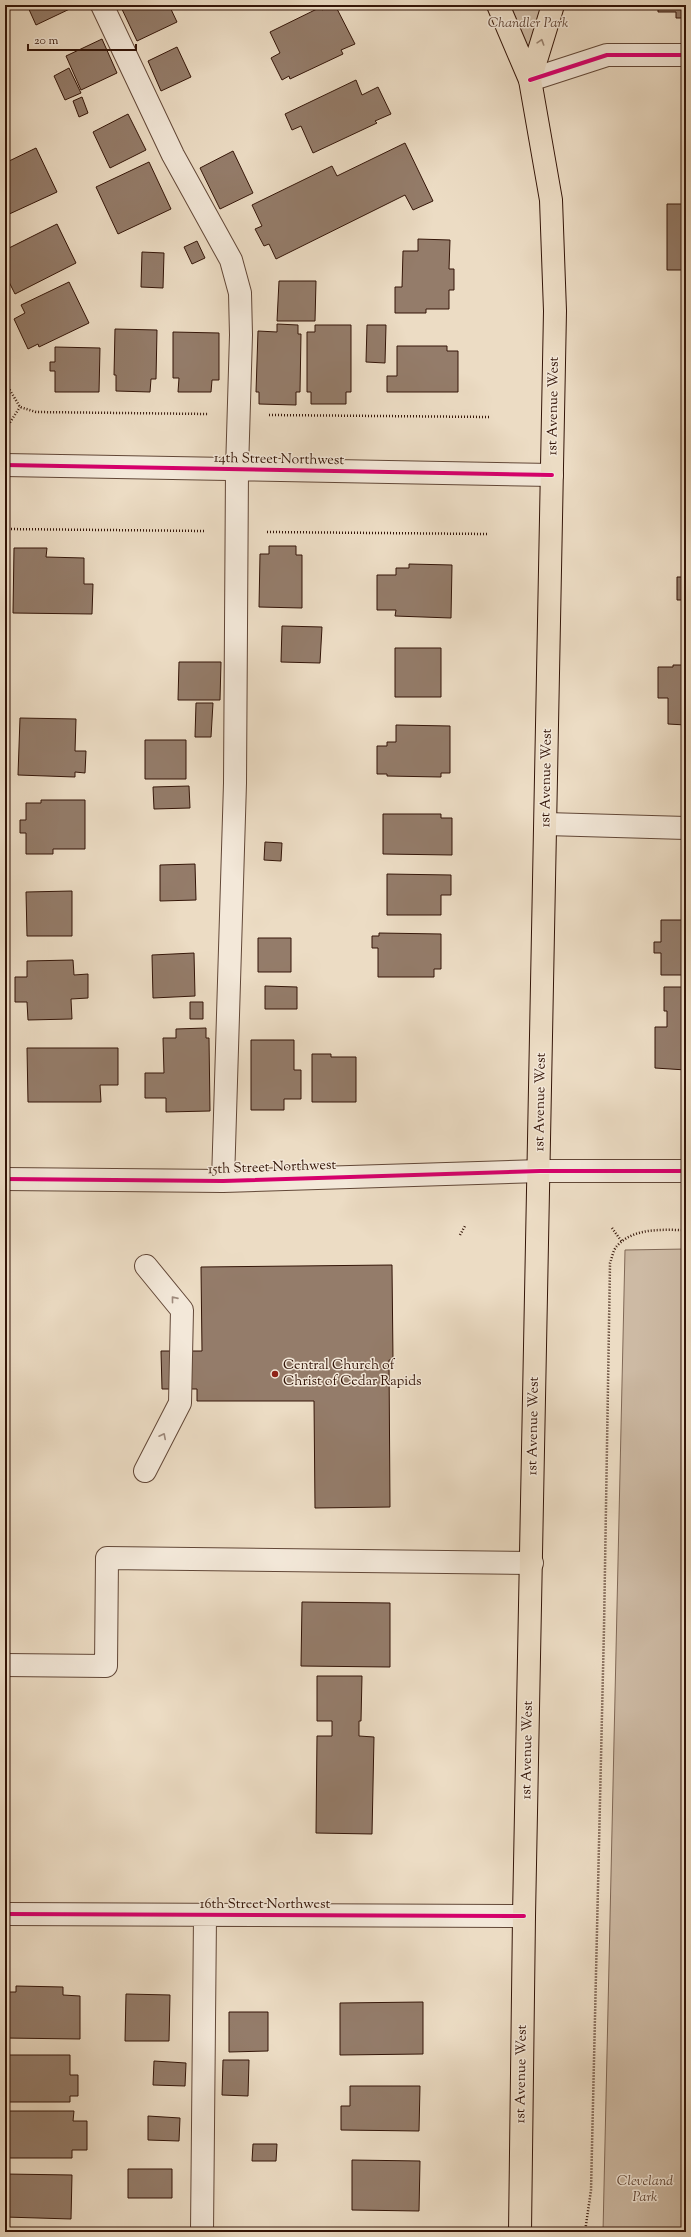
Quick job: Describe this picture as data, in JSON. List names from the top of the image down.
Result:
{
  "streets": {
    "main road": ["1st Avenue West"],
    "street": ["14th Street Northwest", "15th Street Northwest", "16th Street Northwest"]
  },
  "crossings": [
    ["1st Avenue West", "14th Street Northwest"],
    ["1st Avenue West", "15th Street Northwest"],
    ["1st Avenue West", "16th Street Northwest"]
  ],
  "parks": ["Chandler Park", "Cleveland Park"],
  "places": ["Central Church of Christ of Cedar Rapids"],
  "scale_bar": "20 m"
}
